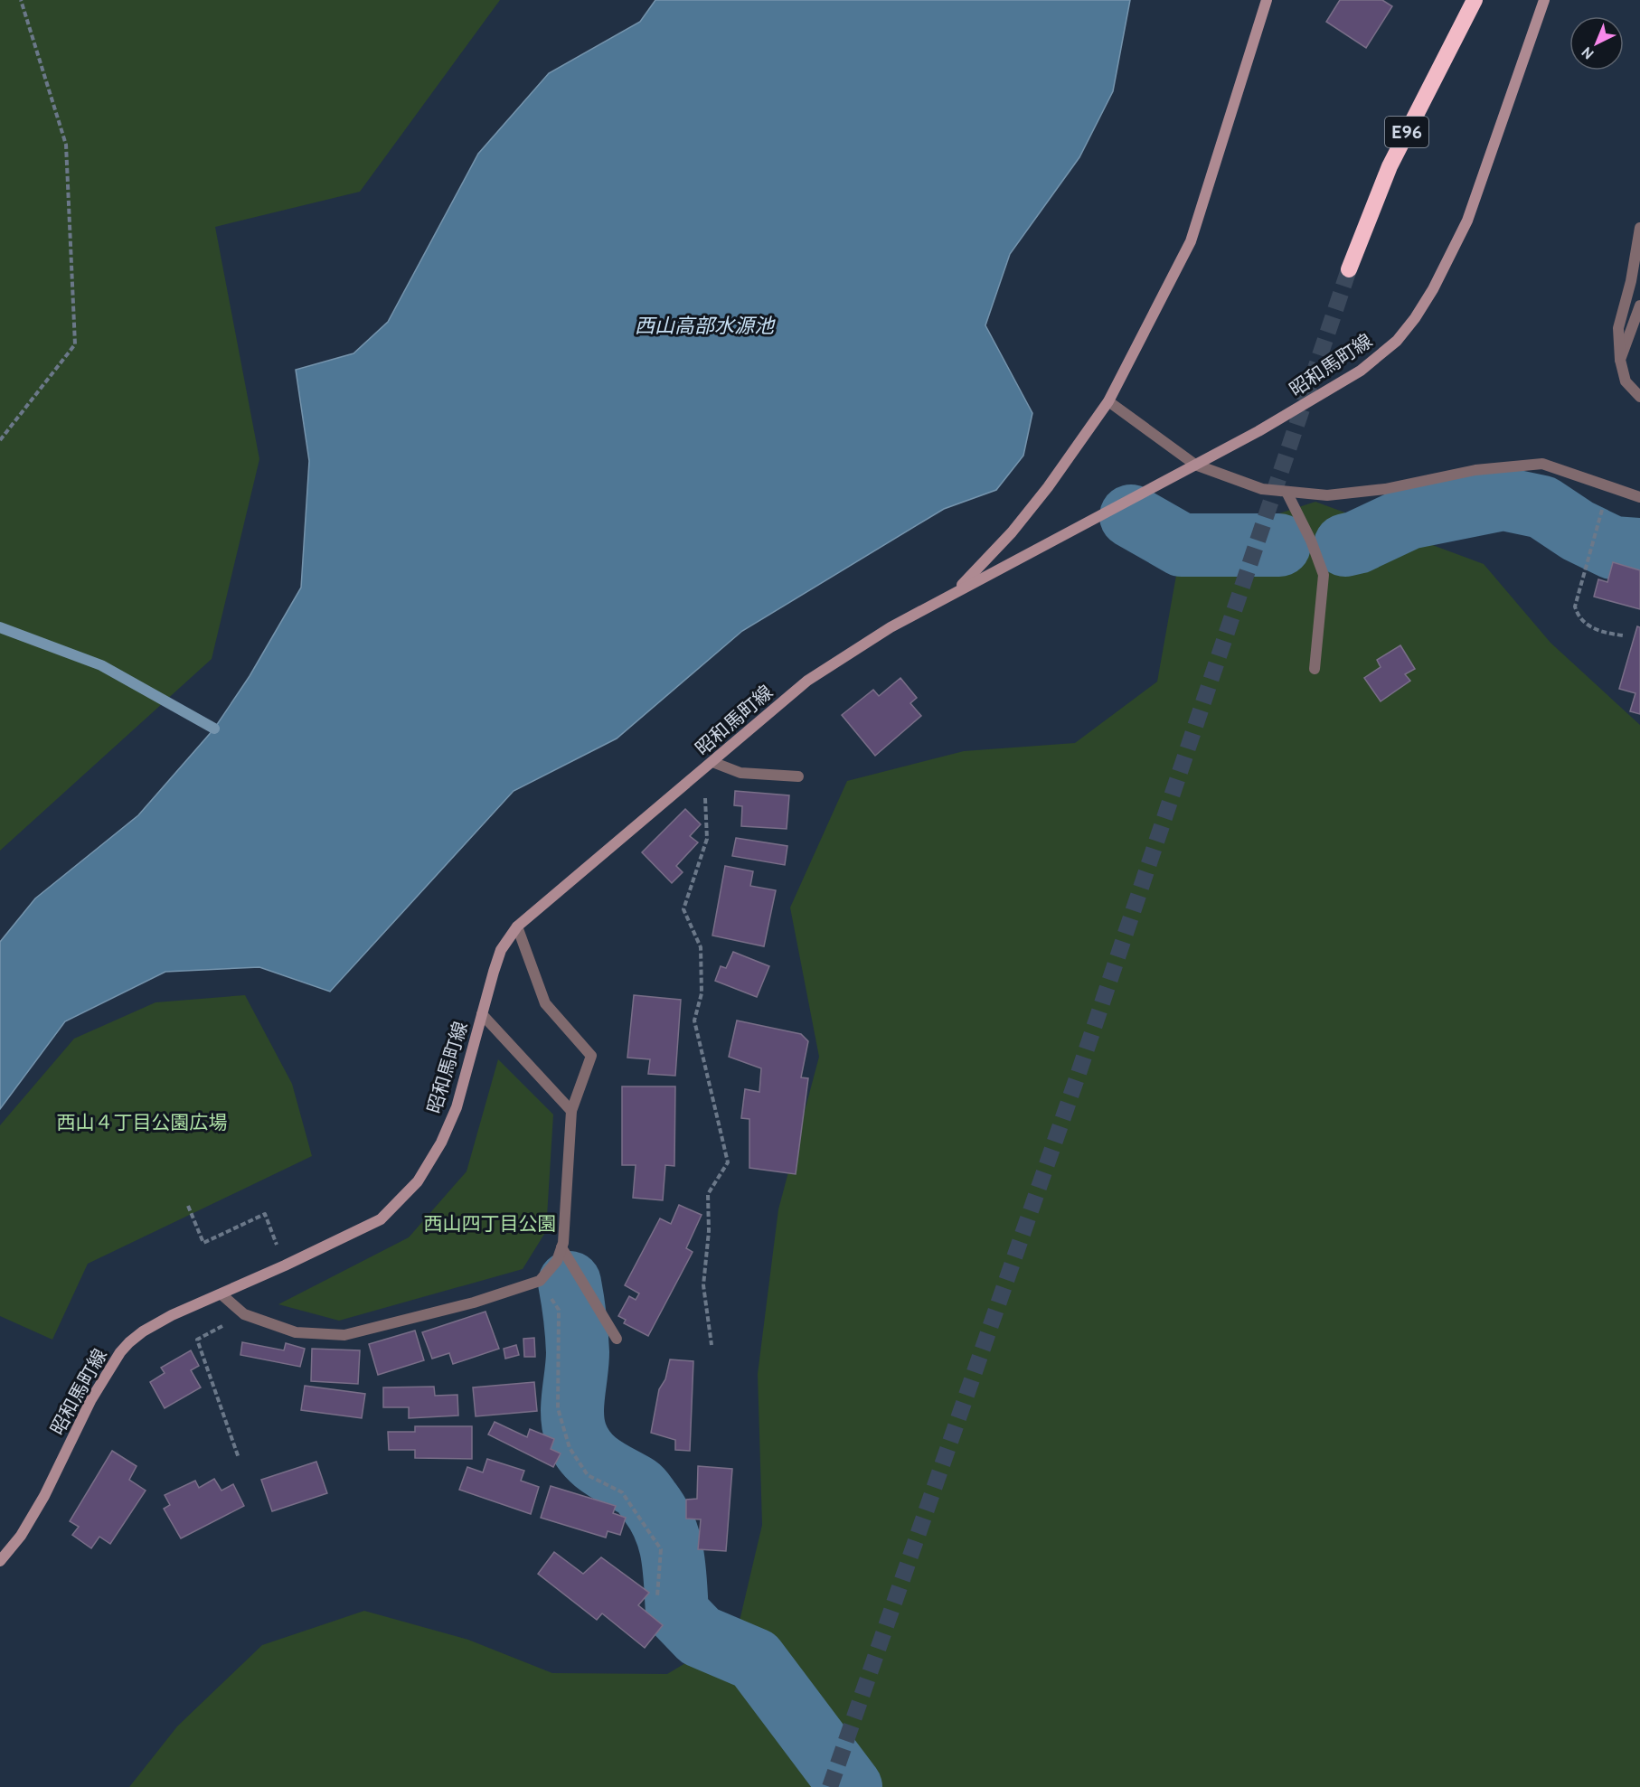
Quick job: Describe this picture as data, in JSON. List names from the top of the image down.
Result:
{
  "streets": {
    "highway": ["E96"],
    "main road": ["昭和馬町線"]
  },
  "water": ["西山高部水源池"],
  "parks": ["西山４丁目公園広場", "西山四丁目公園"],
  "north": "bottom left"
}
